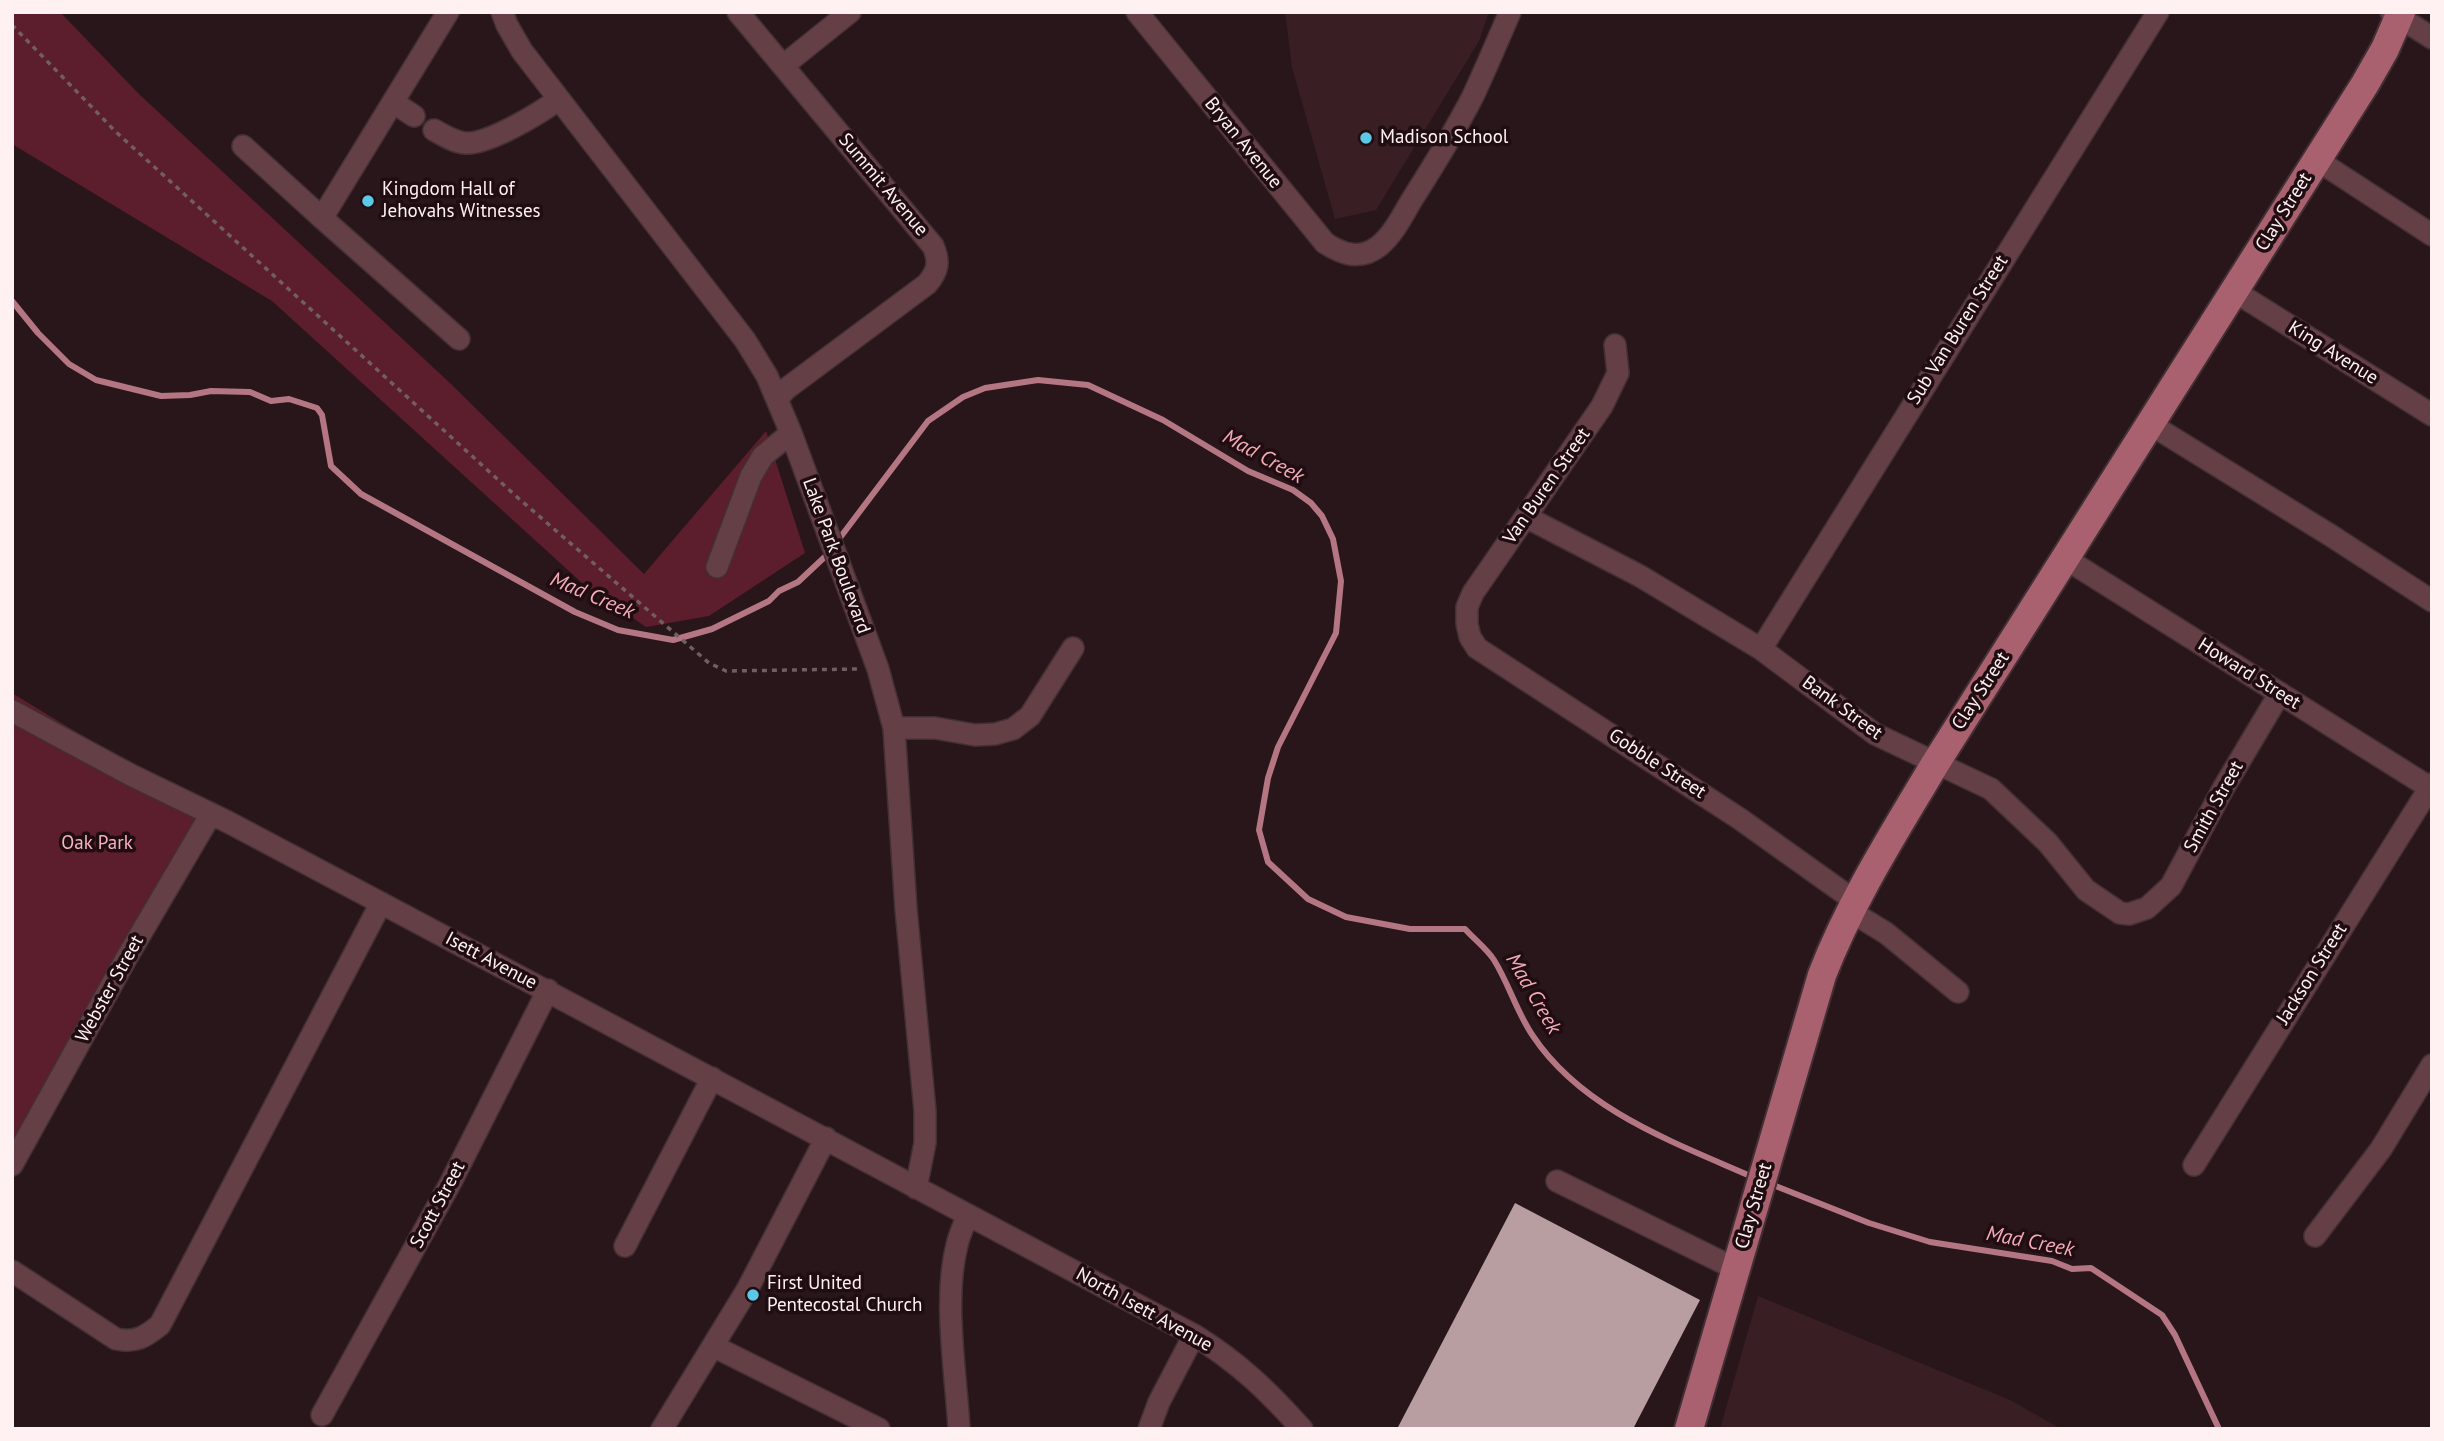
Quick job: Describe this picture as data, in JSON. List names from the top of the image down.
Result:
{
  "streets": {
    "main road": ["Clay Street"],
    "street": [
      "Bryan Avenue",
      "Summit Avenue",
      "Sub Van Buren Street",
      "King Avenue",
      "Van Buren Street",
      "Lake Park Boulevard",
      "Howard Street",
      "Bank Street",
      "Gobble Street",
      "Smith Street",
      "Isett Avenue",
      "Jackson Street",
      "Webster Street",
      "Scott Street",
      "North Isett Avenue"
    ]
  },
  "crossings": [
    ["Summit Avenue", "Lake Park Boulevard"],
    ["Clay Street", "King Avenue"],
    ["Clay Street", "Howard Street"],
    ["Clay Street", "Bank Street"],
    ["Clay Street", "Gobble Street"],
    ["Sub Van Buren Street", "Bank Street"],
    ["Van Buren Street", "Bank Street"],
    ["Van Buren Street", "Gobble Street"],
    ["Lake Park Boulevard", "Isett Avenue"],
    ["Howard Street", "Smith Street"],
    ["Howard Street", "Jackson Street"],
    ["Bank Street", "Smith Street"],
    ["Isett Avenue", "Webster Street"],
    ["Isett Avenue", "Scott Street"],
    ["Isett Avenue", "North Isett Avenue"]
  ],
  "water": ["Mad Creek"],
  "parks": ["Oak Park"],
  "places": ["Madison School", "Kingdom Hall of Jehovahs Witnesses", "First United Pentecostal Church"]
}
